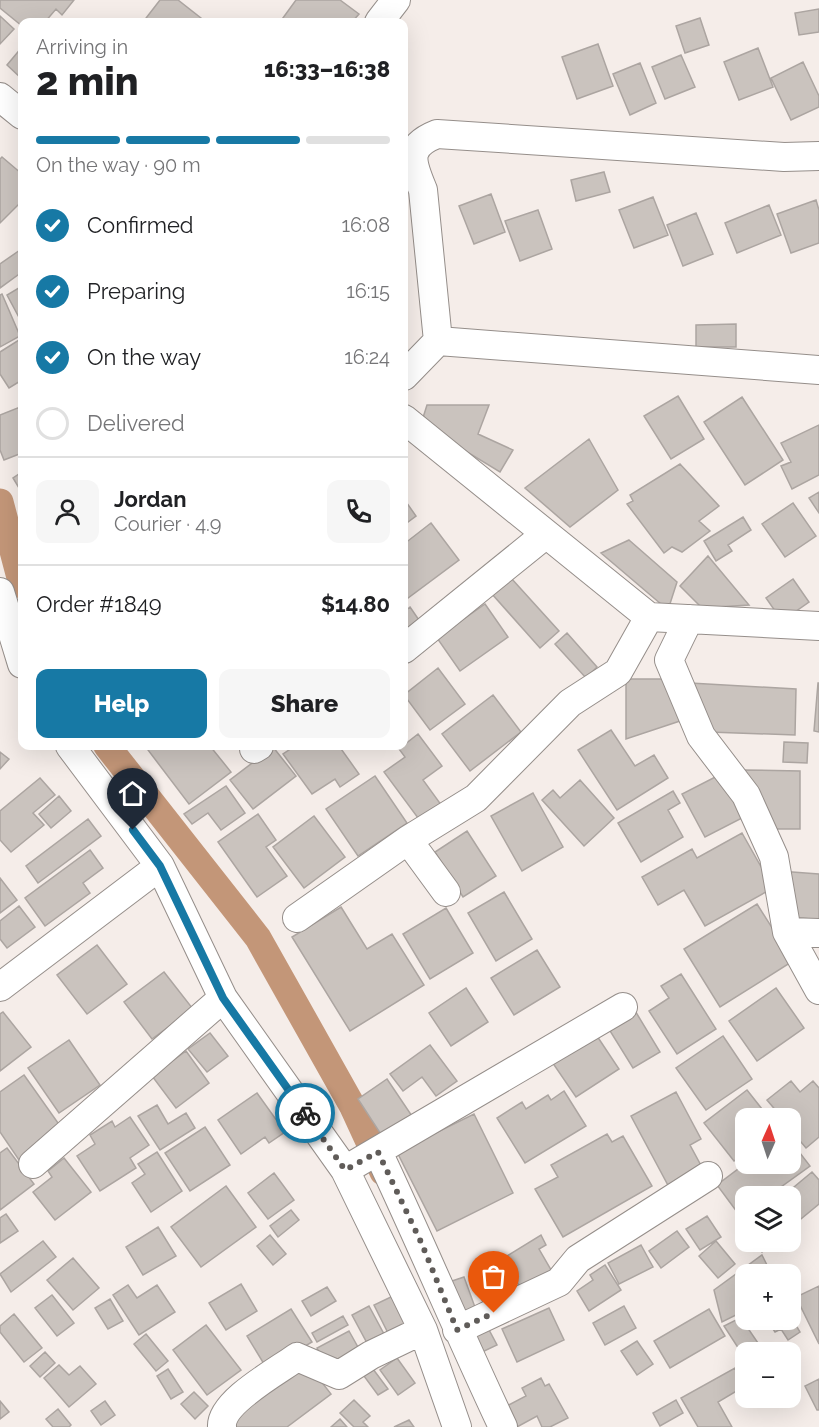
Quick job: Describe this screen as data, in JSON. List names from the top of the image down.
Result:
{
  "north": "top",
  "page": {
    "heading": ["2 min", "Arriving in", "16:33–16:38"],
    "panel": [
      "Jordan",
      "Courier · 4.9",
      "Order #1849",
      "$14.80"
    ],
    "bar": "On the way · 90 m",
    "list": [
      ["Confirmed", "16:08"],
      ["Preparing", "16:15"],
      ["On the way", "16:24"],
      "Delivered"
    ],
    "buttons": ["Help", "Share"],
    "map_buttons": ["+", "−"]
  }
}
